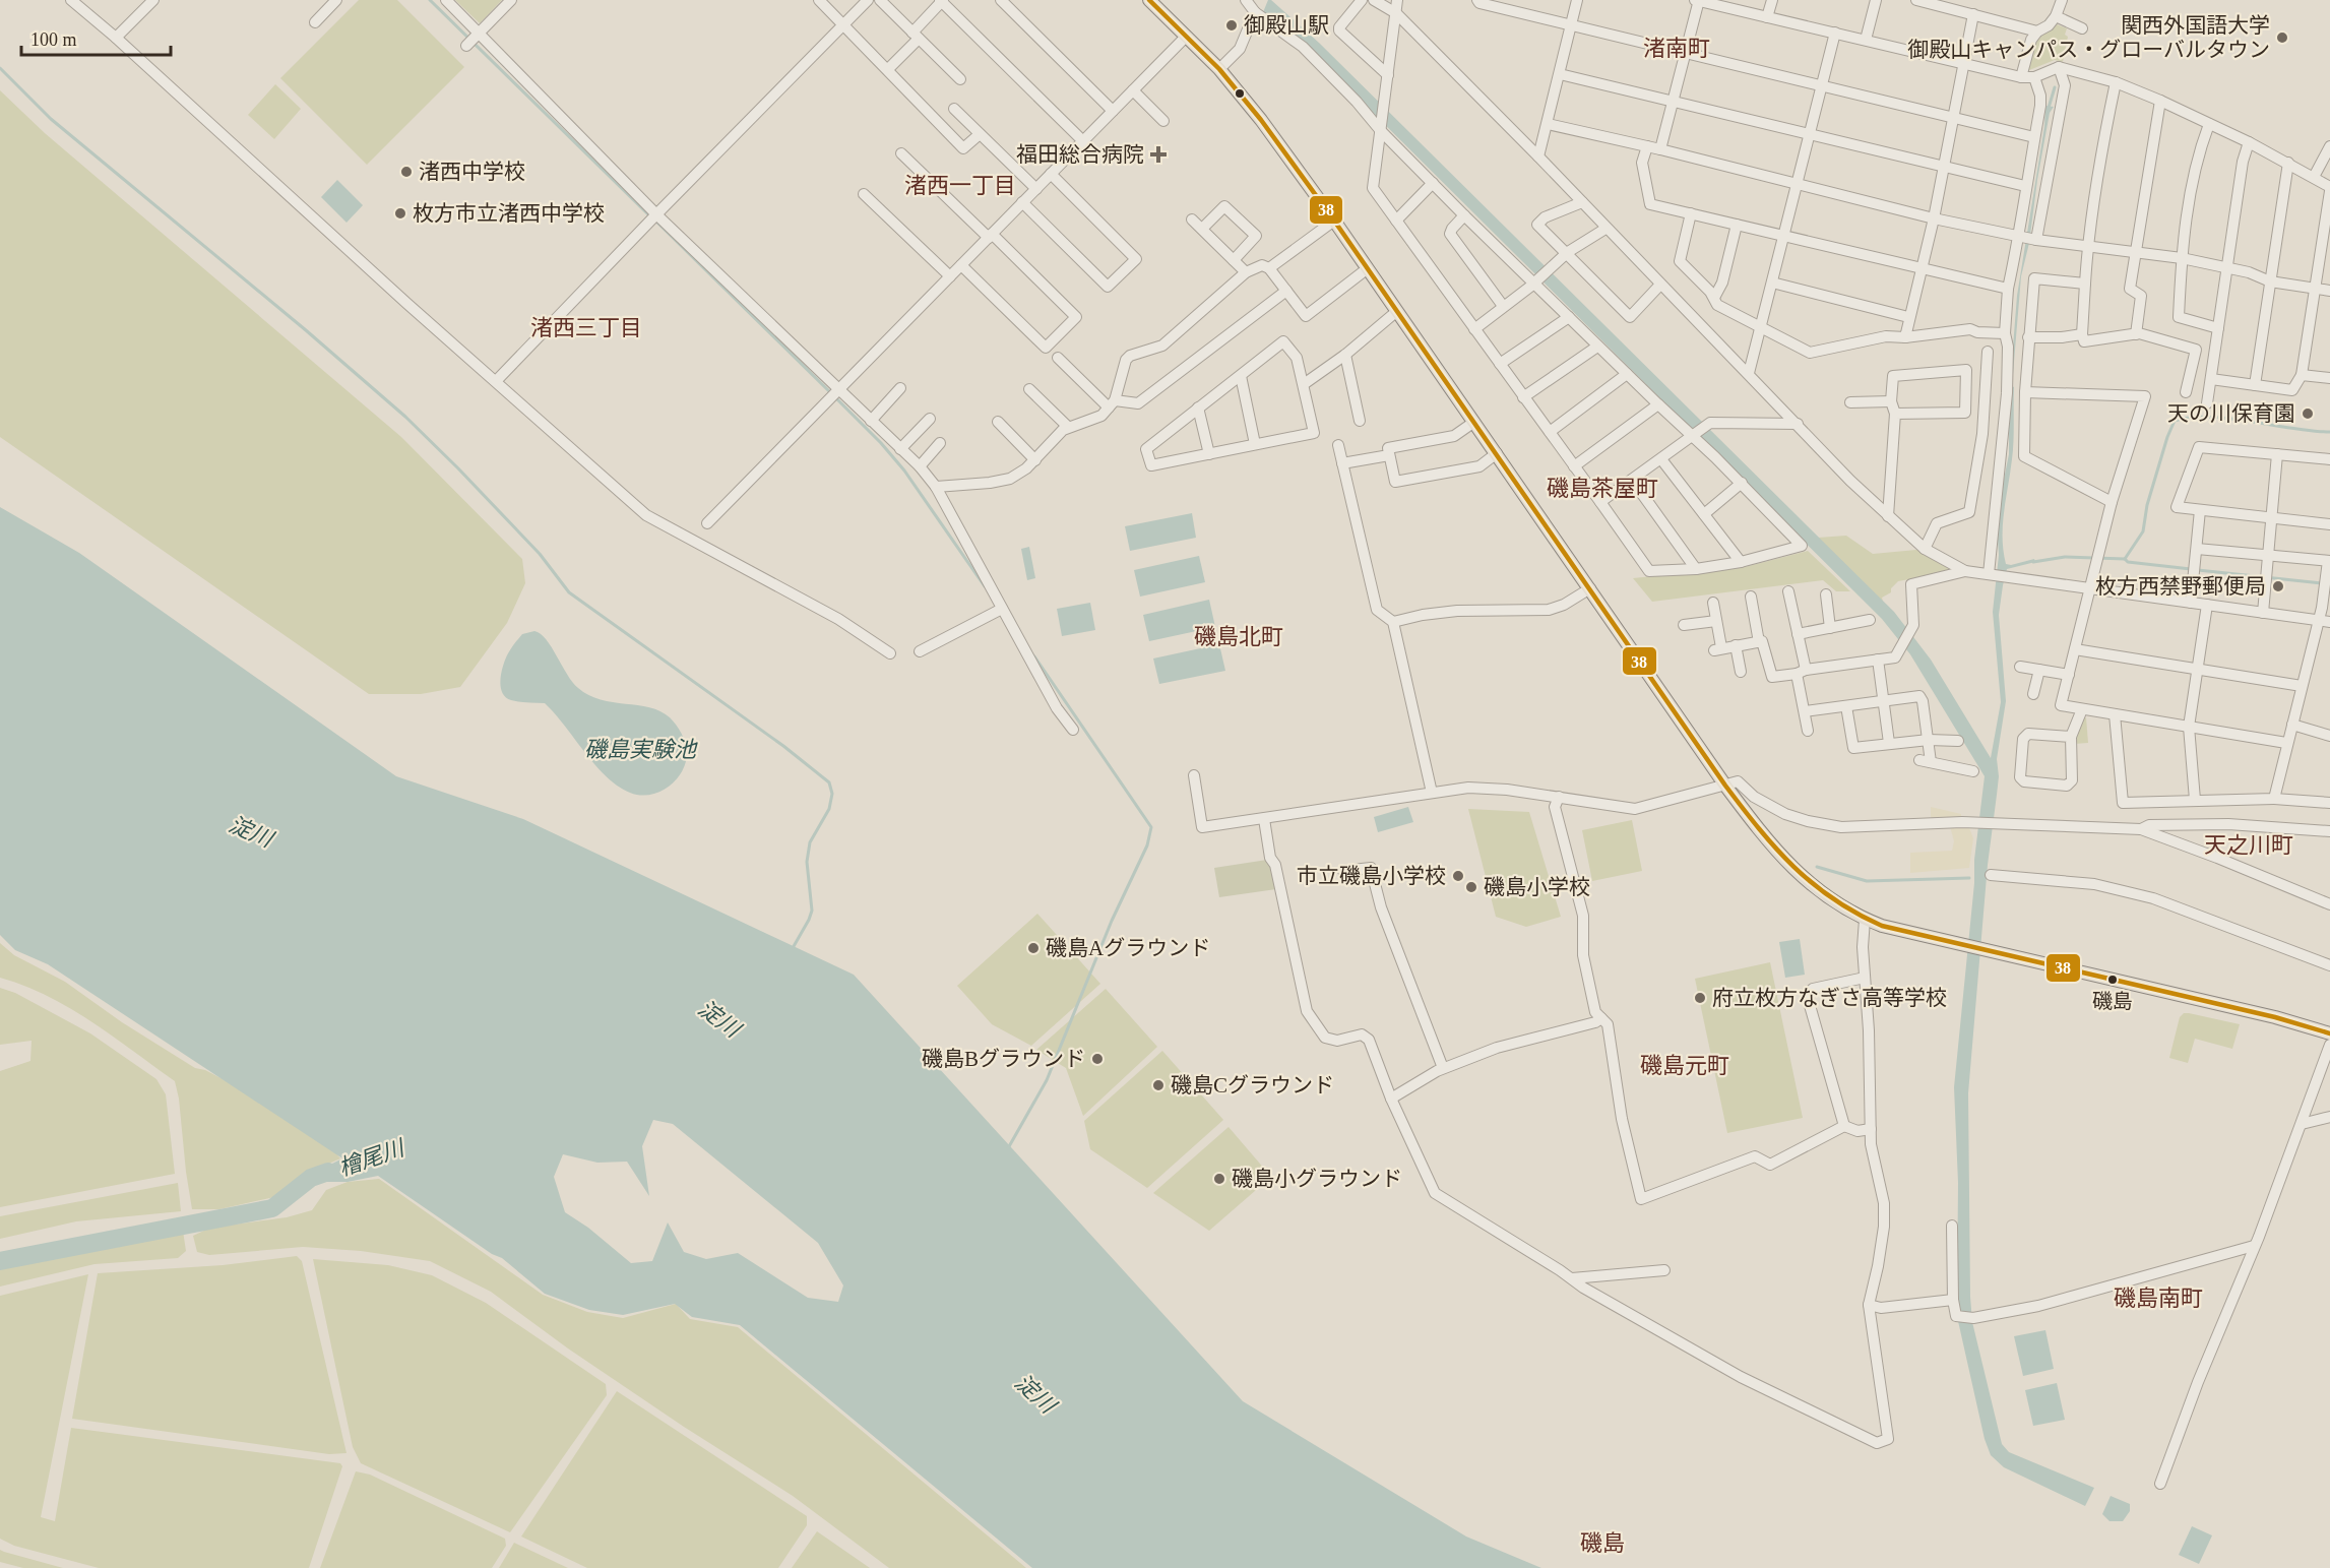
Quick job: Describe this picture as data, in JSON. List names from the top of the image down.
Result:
{
  "districts": [
    "渚南町",
    "渚西一丁目",
    "渚西三丁目",
    "磯島茶屋町",
    "磯島北町",
    "天之川町",
    "磯島元町",
    "磯島南町",
    "磯島"
  ],
  "water": ["磯島実験池", "淀川", "檜尾川"],
  "places": {
    "other": [
      "御殿山駅",
      "関西外国語大学 御殿山キャンパス・グローバルタウン",
      "渚西中学校",
      "枚方市立渚西中学校",
      "天の川保育園",
      "枚方西禁野郵便局",
      "市立磯島小学校",
      "磯島小学校",
      "磯島Aグラウンド",
      "磯島",
      "府立枚方なぎさ高等学校",
      "磯島Bグラウンド",
      "磯島Cグラウンド",
      "磯島小グラウンド"
    ],
    "health": ["福田総合病院"]
  },
  "lines": ["transit line 38"],
  "scale_bar": "100 m"
}
